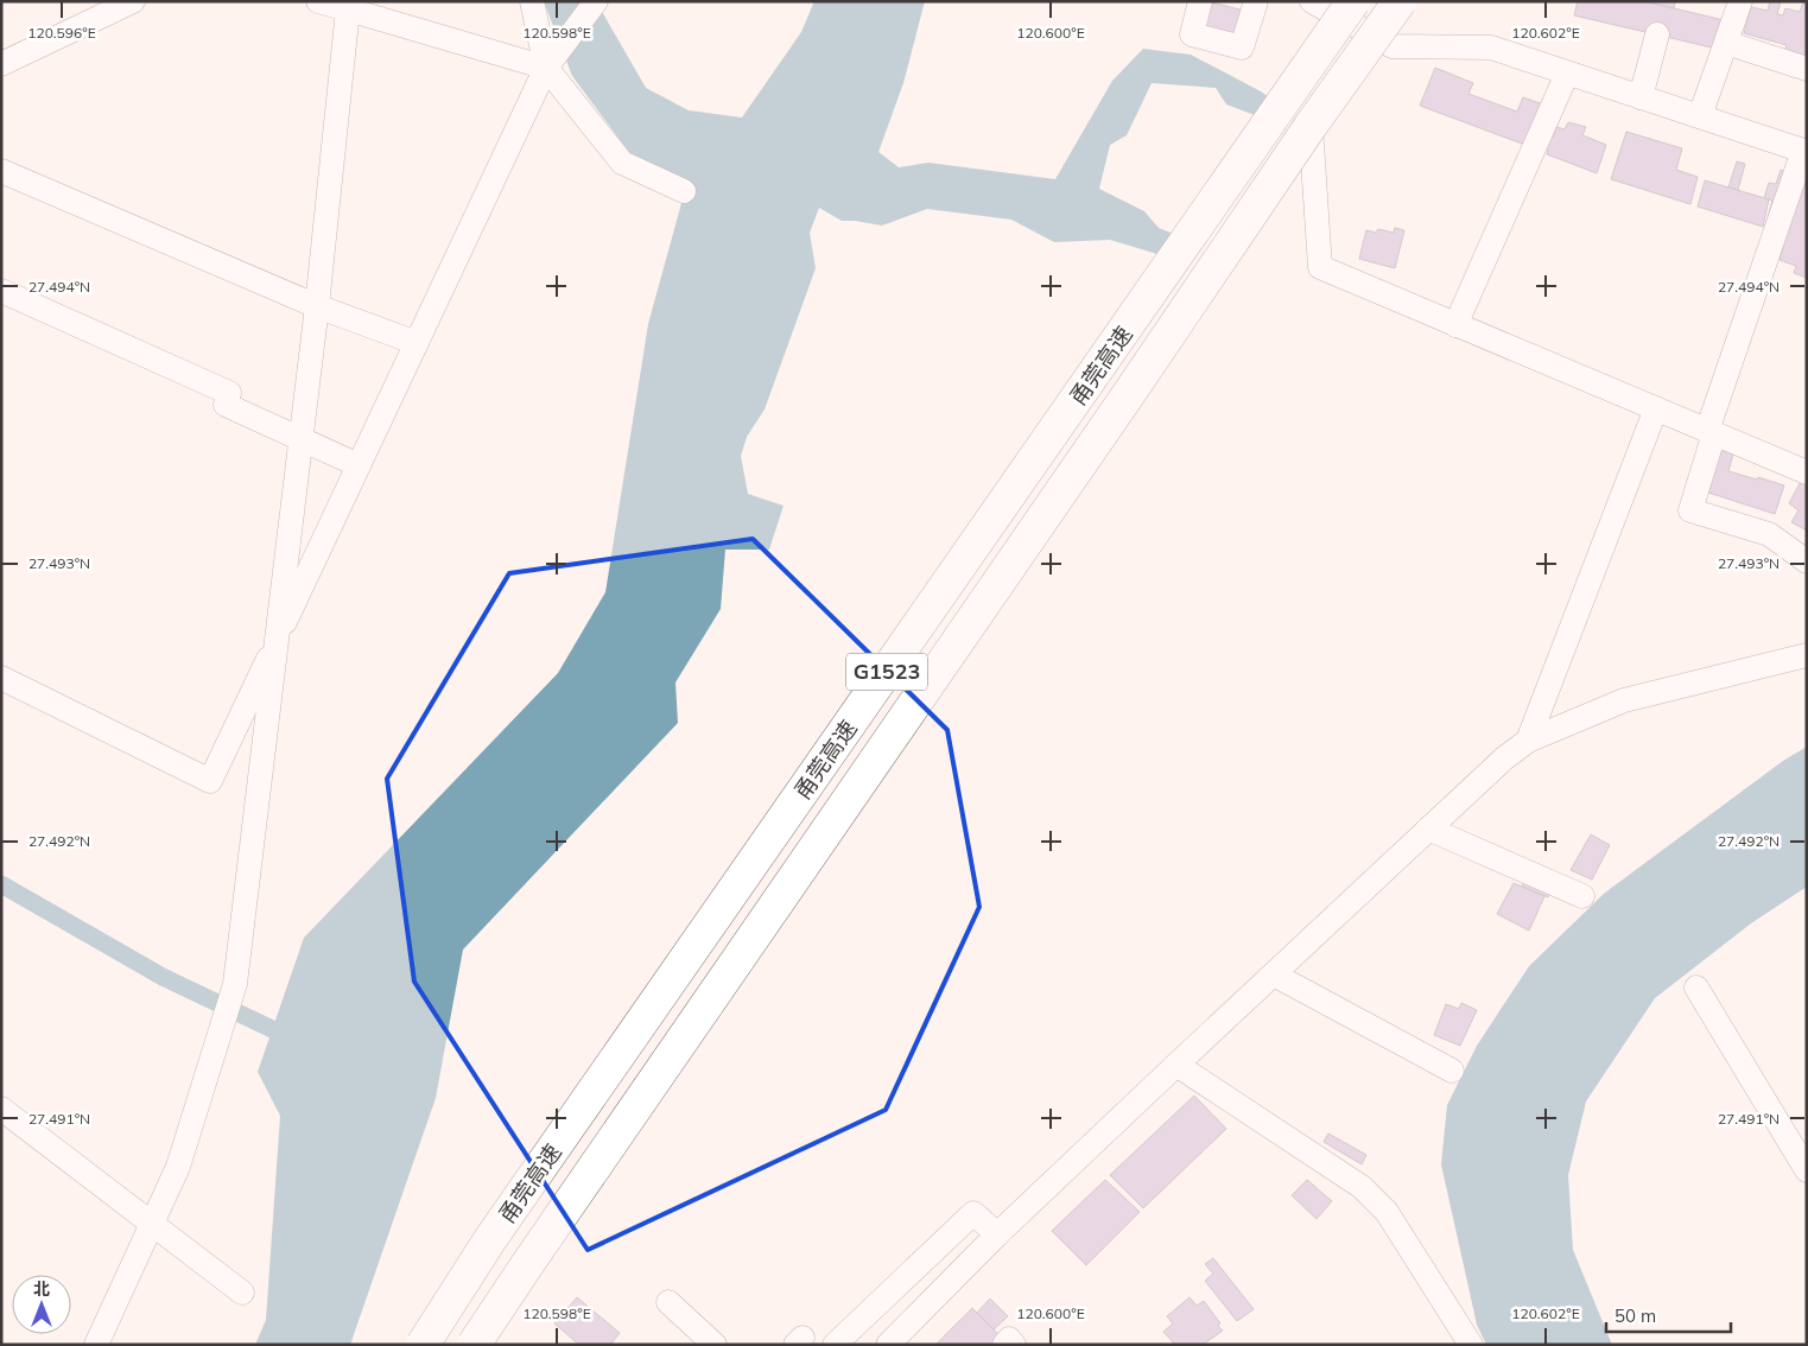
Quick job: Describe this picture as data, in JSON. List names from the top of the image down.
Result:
{
  "streets": {
    "highway": ["甬莞高速", "G1523"]
  },
  "scale_bar": "50 m",
  "north": "top",
  "coordinates": [
    "120.596°E",
    "120.598°E",
    "120.600°E",
    "120.602°E",
    "27.494°N",
    "27.493°N",
    "27.492°N",
    "27.491°N"
  ]
}
